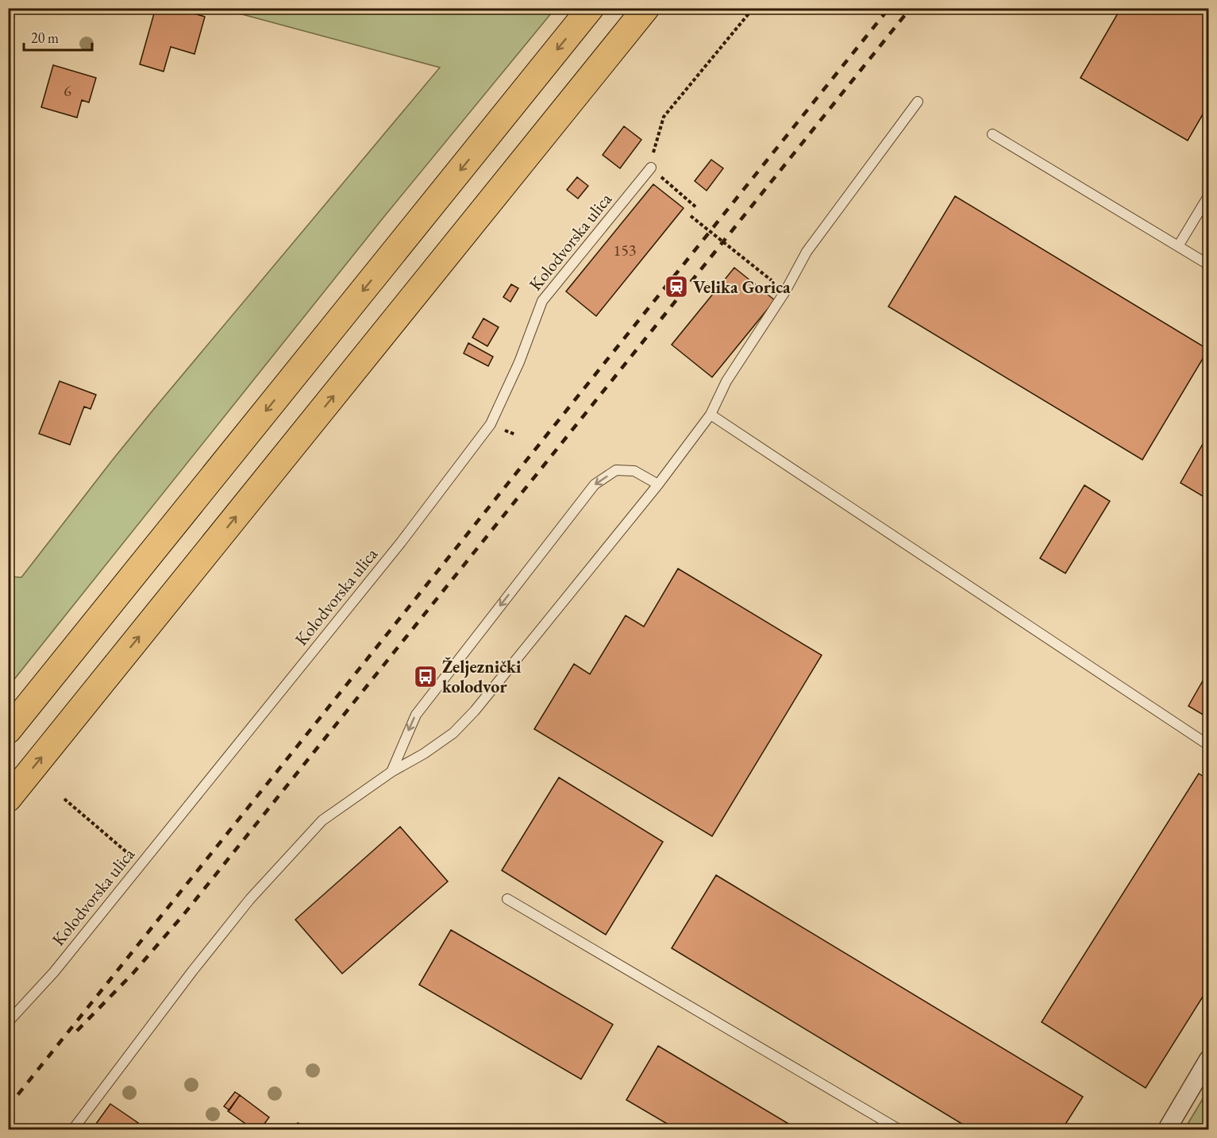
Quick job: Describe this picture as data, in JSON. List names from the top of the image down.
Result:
{
  "streets": {
    "lane": ["Kolodvorska ulica"]
  },
  "places": {
    "station": ["Velika Gorica"],
    "bus stop": ["Željeznički kolodvor"]
  },
  "house_numbers": ["6", "153"],
  "scale_bar": "20 m"
}
